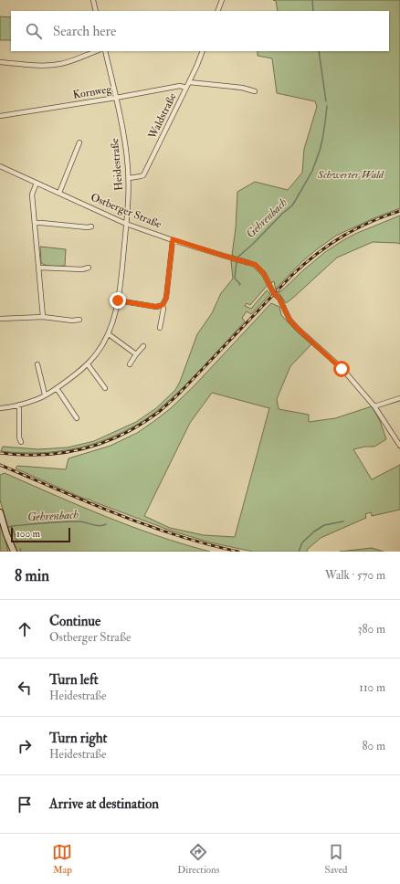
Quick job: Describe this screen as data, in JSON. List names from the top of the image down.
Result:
{
  "streets": {
    "street": [
      "Kornweg",
      "Waldstraße",
      "Heidestraße",
      "Ostberger Straße"
    ]
  },
  "crossings": [
    ["Kornweg", "Waldstraße"],
    ["Kornweg", "Heidestraße"],
    ["Waldstraße", "Heidestraße"],
    ["Heidestraße", "Ostberger Straße"]
  ],
  "water": ["Gehrenbach"],
  "parks": ["Schwerter Wald"],
  "scale_bar": "100 m",
  "page": {
    "search": "Search here",
    "scale": "100 m",
    "heading": ["8 min", "Walk · 570 m"],
    "list": [
      ["Continue", "Ostberger Straße", "380 m"],
      ["Turn left", "Heidestraße", "110 m"],
      ["Turn right", "Heidestraße", "80 m"],
      "Arrive at destination"
    ],
    "nav": ["Map", "Directions", "Saved"]
  }
}
